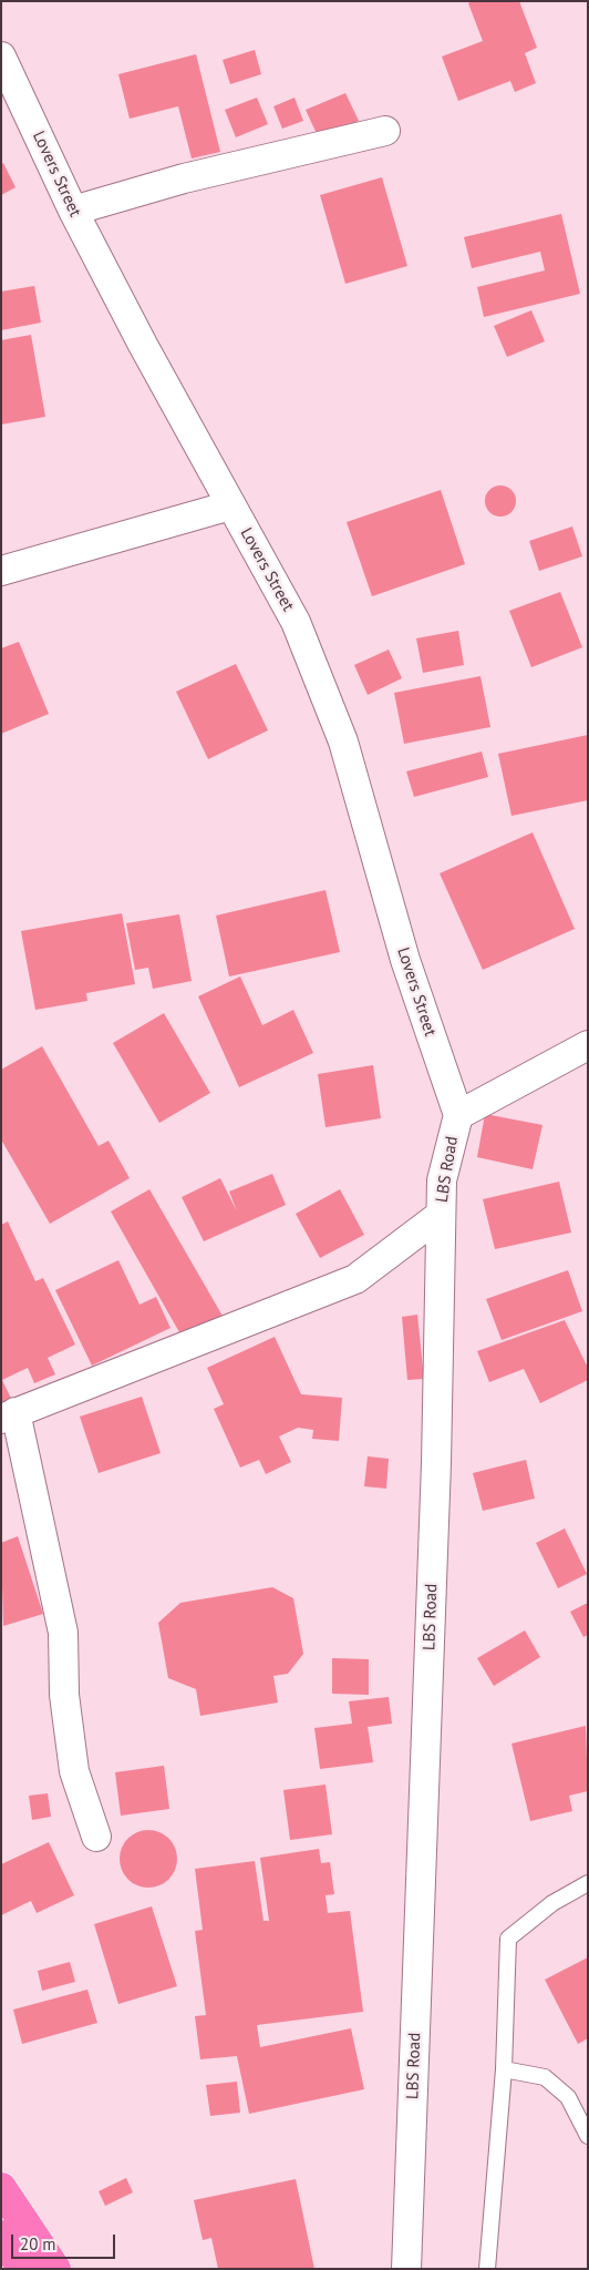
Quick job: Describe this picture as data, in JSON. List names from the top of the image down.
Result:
{
  "streets": {
    "street": ["Lovers Street", "LBS Road"]
  },
  "crossings": [
    ["Lovers Street", "LBS Road"]
  ],
  "scale_bar": "20 m"
}
